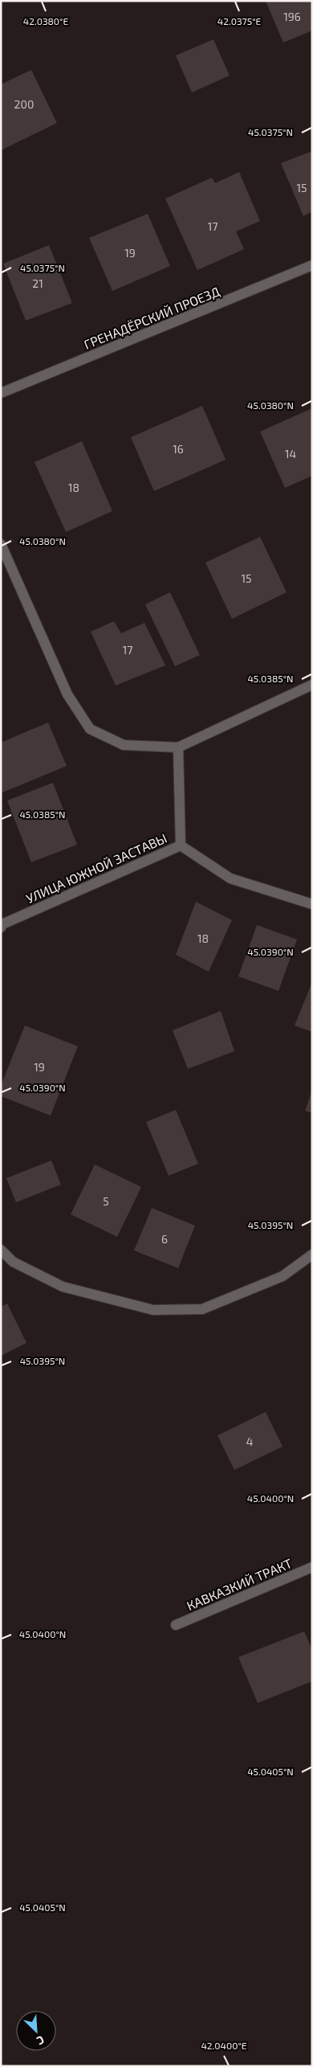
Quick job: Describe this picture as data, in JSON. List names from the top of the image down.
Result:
{
  "streets": {
    "street": ["ГРЕНАДЁРСКИЙ ПРОЕЗД", "УЛИЦА ЮЖНОЙ ЗАСТАВЫ", "КАВКАЗКИЙ ТРАКТ"]
  },
  "house_numbers": [
    "196",
    "200",
    "15",
    "17",
    "19",
    "21",
    "16",
    "14",
    "18",
    "15",
    "17",
    "18",
    "19",
    "5",
    "6",
    "4"
  ],
  "north": "bottom right",
  "coordinates": [
    "42.0380°E",
    "42.0375°E",
    "45.0375°N",
    "45.0380°N",
    "45.0385°N",
    "45.0390°N",
    "45.0395°N",
    "45.0400°N",
    "45.0405°N",
    "42.0400°E"
  ]
}
